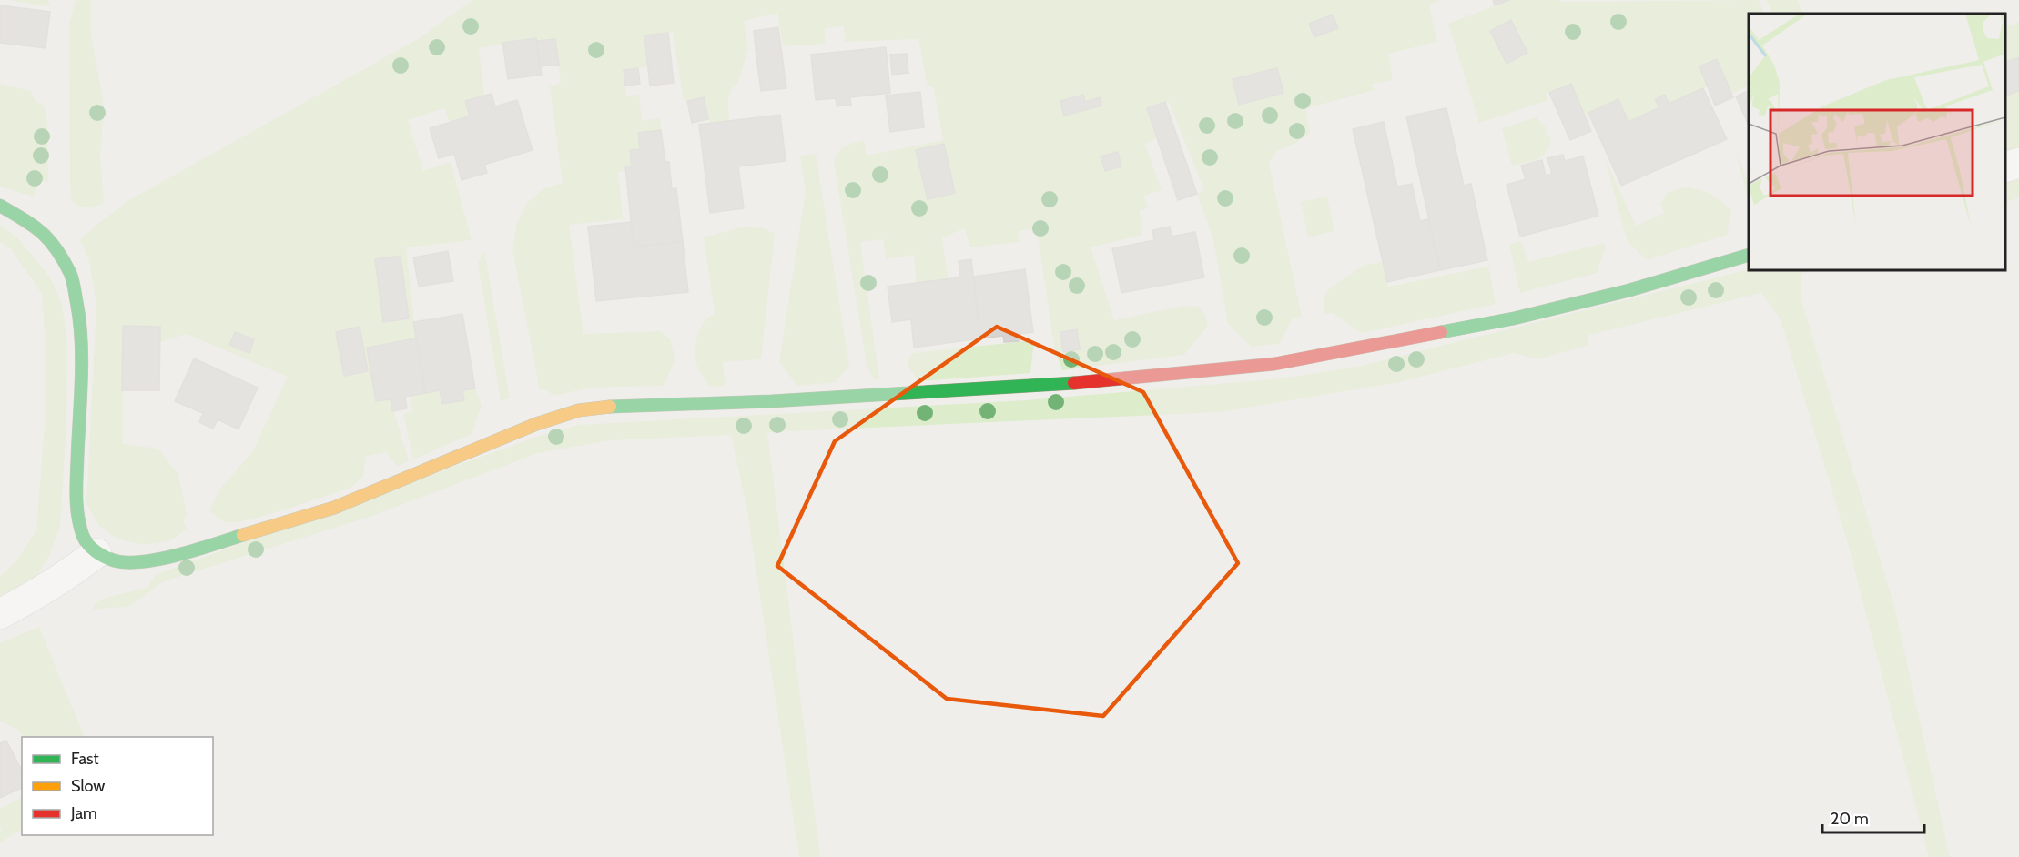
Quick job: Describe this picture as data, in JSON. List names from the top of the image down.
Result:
{
  "legend": ["Fast", "Slow", "Jam"],
  "scale_bar": "20 m"
}
